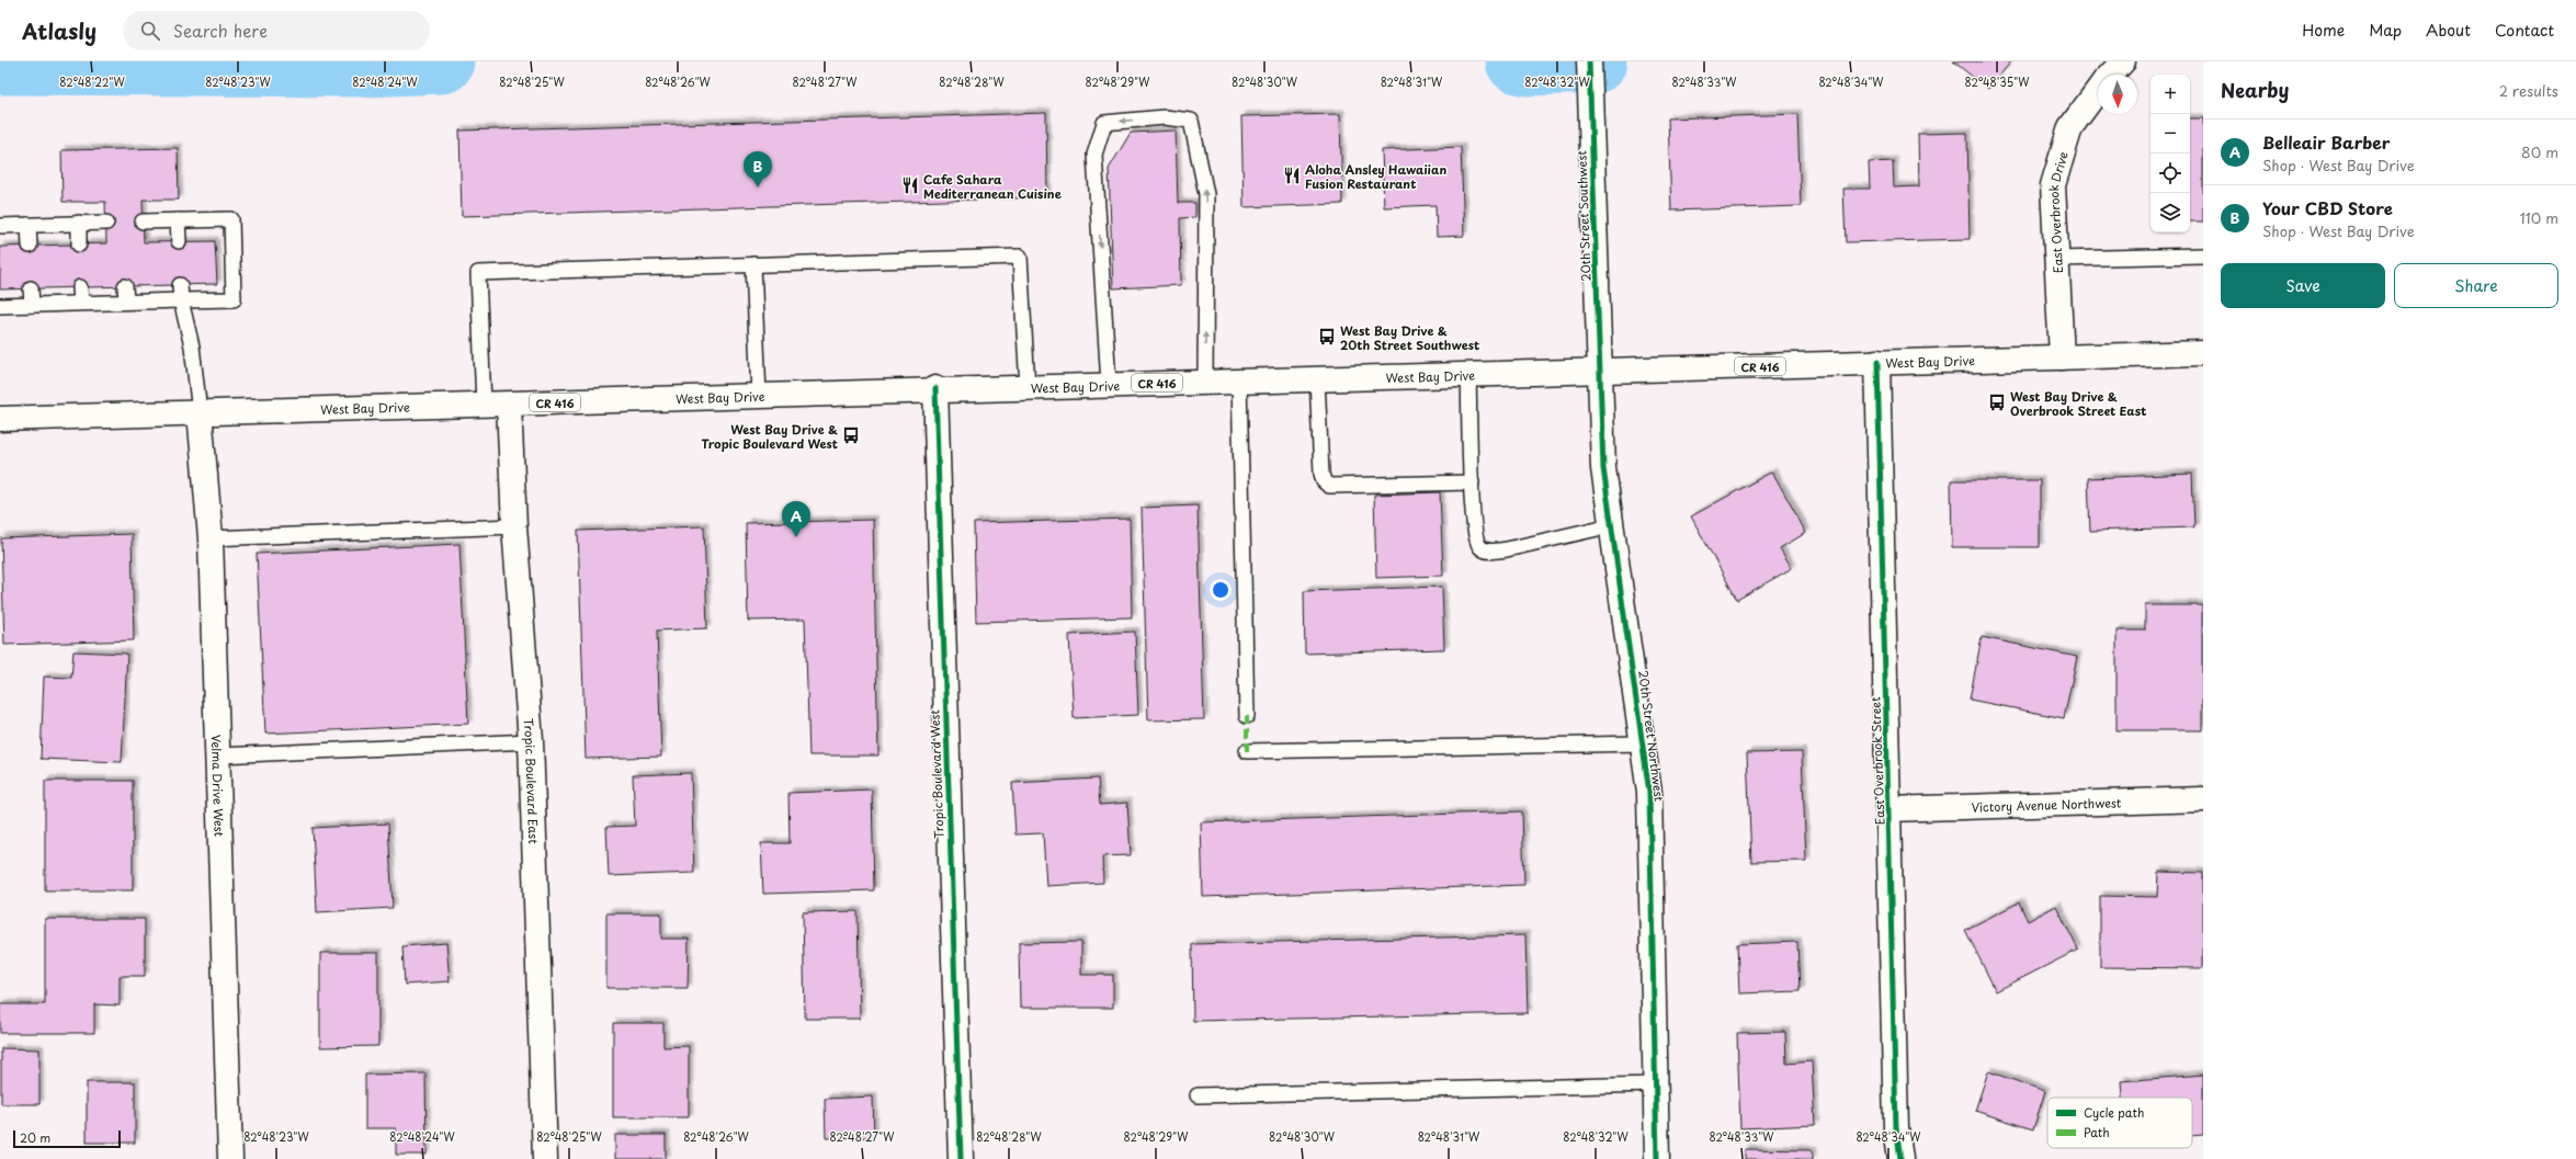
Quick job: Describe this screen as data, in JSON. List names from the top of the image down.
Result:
{
  "streets": {
    "street": [
      "East Overbrook Drive",
      "20th Street Southwest",
      "West Bay Drive",
      "CR 416",
      "20th Street Northwest",
      "East Overbrook Street",
      "Tropic Boulevard West",
      "Tropic Boulevard East",
      "Velma Drive West",
      "Victory Avenue Northwest"
    ]
  },
  "crossings": [
    ["East Overbrook Drive", "West Bay Drive"],
    ["20th Street Southwest", "West Bay Drive"],
    ["20th Street Southwest", "20th Street Northwest"],
    ["West Bay Drive", "20th Street Northwest"],
    ["West Bay Drive", "East Overbrook Street"],
    ["West Bay Drive", "Tropic Boulevard West"],
    ["West Bay Drive", "Tropic Boulevard East"],
    ["West Bay Drive", "Velma Drive West"],
    ["East Overbrook Street", "Victory Avenue Northwest"]
  ],
  "places": {
    "restaurant": ["Aloha Ansley Hawaiian Fusion Restaurant", "Cafe Sahara Mediterranean Cuisine"],
    "bus stop": ["West Bay Drive & 20th Street Southwest", "West Bay Drive & Overbrook Street East", "West Bay Drive & Tropic Boulevard West"]
  },
  "legend": ["Cycle path", "Path"],
  "scale_bar": "20 m",
  "north": "bottom",
  "page": {
    "header": "Atlasly",
    "search": "Search here",
    "nav": [
      "Home",
      "Map",
      "About",
      "Contact"
    ],
    "heading": ["Nearby", "2 results"],
    "map_buttons": ["+", "−"],
    "list": [
      {
        "mark": "A",
        "name": "Belleair Barber",
        "note": "Shop · West Bay Drive",
        "value": "80 m"
      },
      {
        "mark": "B",
        "name": "Your CBD Store",
        "note": "Shop · West Bay Drive",
        "value": "110 m"
      }
    ],
    "pins": ["B", "A"],
    "buttons": ["Save", "Share"],
    "scale": "20 m"
  },
  "coordinates": [
    "82°48'22\"W",
    "82°48'23\"W",
    "82°48'24\"W",
    "82°48'25\"W",
    "82°48'26\"W",
    "82°48'27\"W",
    "82°48'28\"W",
    "82°48'29\"W",
    "82°48'30\"W",
    "82°48'31\"W",
    "82°48'32\"W",
    "82°48'33\"W",
    "82°48'34\"W",
    "82°48'35\"W"
  ]
}
